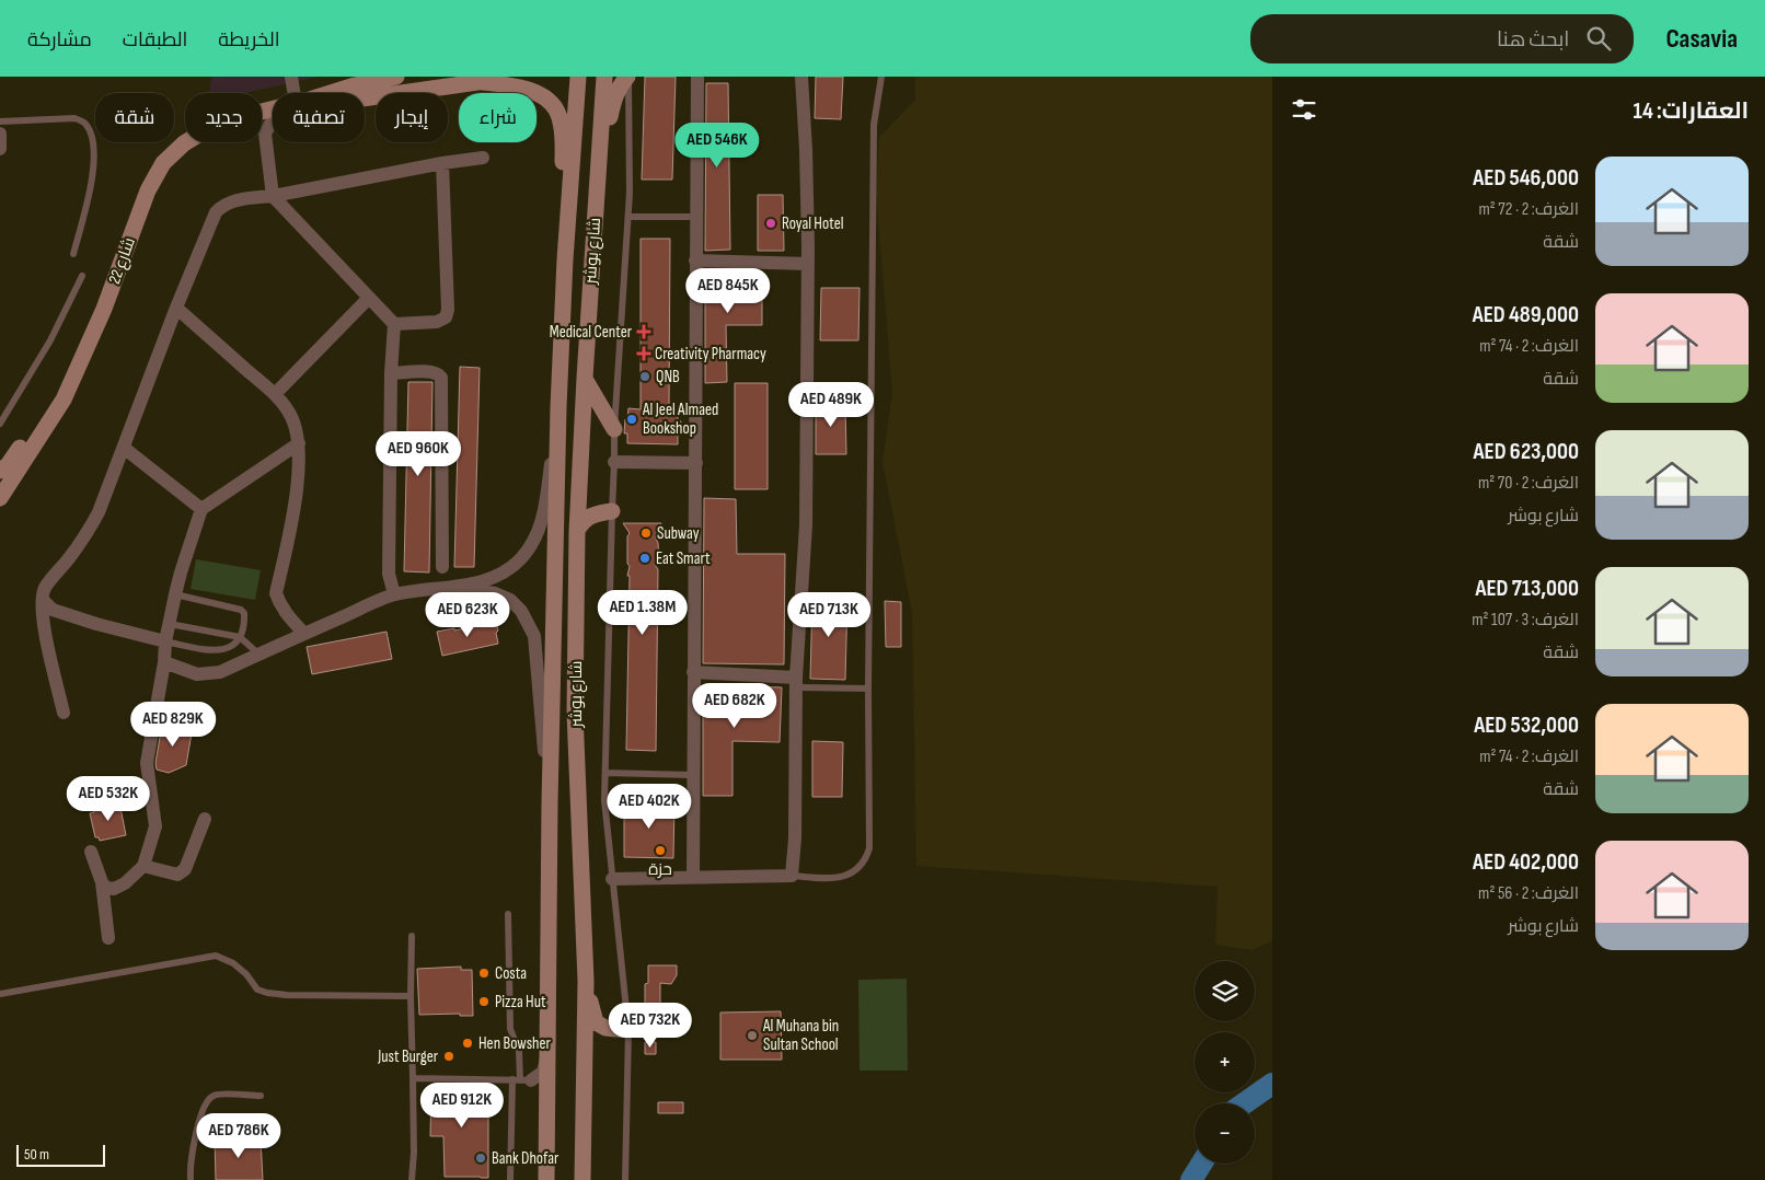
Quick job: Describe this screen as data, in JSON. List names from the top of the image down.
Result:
{
  "streets": {
    "main road": ["شارع بوشر", "شارع 22"]
  },
  "places": {
    "other": [
      "Royal Hotel",
      "QNB",
      "Al Jeel Almaed Bookshop",
      "Subway",
      "Eat Smart",
      "حزة",
      "Costa",
      "Pizza Hut",
      "Al Muhana bin Sultan School",
      "Hen Bowsher",
      "Just Burger",
      "Bank Dhofar"
    ],
    "health": ["Medical Center", "Creativity Pharmacy"]
  },
  "scale_bar": "50 m",
  "page": {
    "header": "Casavia",
    "search": "ابحث هنا",
    "nav": ["الخريطة", "الطبقات", "مشاركة"],
    "heading": "العقارات: 14",
    "chip": [
      "شراء",
      "إيجار",
      "تصفية",
      "جديد",
      "شقة"
    ],
    "price": [
      "AED 546K",
      "AED 845K",
      "AED 489K",
      "AED 960K",
      "AED 1.38M",
      "AED 623K",
      "AED 713K",
      "AED 682K",
      "AED 829K",
      "AED 532K",
      "AED 402K",
      "AED 732K",
      "AED 912K",
      "AED 786K"
    ],
    "list": [
      {
        "name": "AED 546,000",
        "note": "الغرف: 2 · 72 m² · شقة"
      },
      {
        "name": "AED 489,000",
        "note": "الغرف: 2 · 74 m² · شقة"
      },
      {
        "name": "AED 623,000",
        "note": "الغرف: 2 · 70 m² · شارع بوشر"
      },
      {
        "name": "AED 713,000",
        "note": "الغرف: 3 · 107 m² · شقة"
      },
      {
        "name": "AED 532,000",
        "note": "الغرف: 2 · 74 m² · شقة"
      },
      {
        "name": "AED 402,000",
        "note": "الغرف: 2 · 56 m² · شارع بوشر"
      }
    ],
    "map_buttons": ["+", "−"],
    "scale": "50 m"
  }
}
